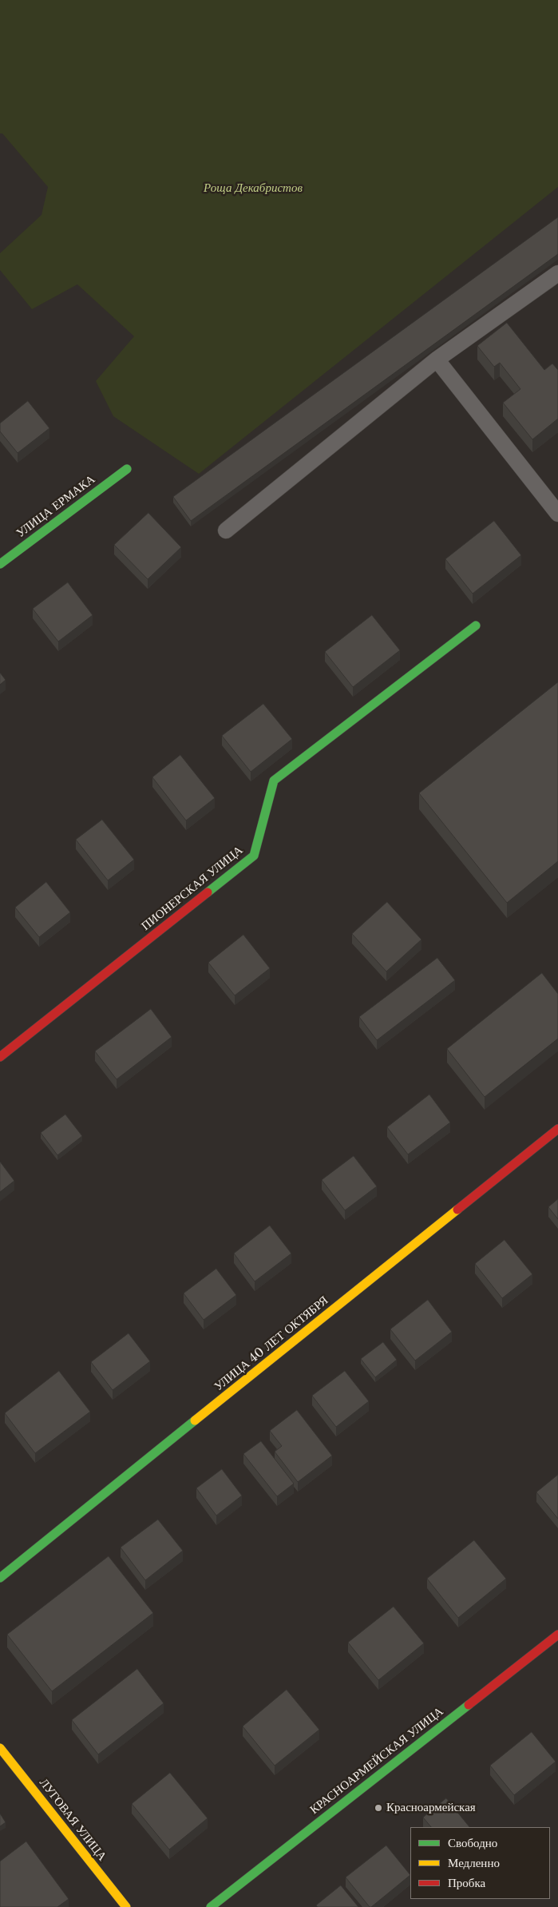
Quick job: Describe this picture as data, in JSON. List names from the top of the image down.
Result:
{
  "streets": {
    "street": [
      "УЛИЦА ЕРМАКА",
      "ПИОНЕРСКАЯ УЛИЦА",
      "УЛИЦА 40 ЛЕТ ОКТЯБРЯ",
      "КРАСНОАРМЕЙСКАЯ УЛИЦА",
      "ЛУГОВАЯ УЛИЦА"
    ]
  },
  "parks": ["Роща Декабристов"],
  "places": ["Красноармейская"],
  "legend": ["Свободно", "Медленно", "Пробка"]
}
